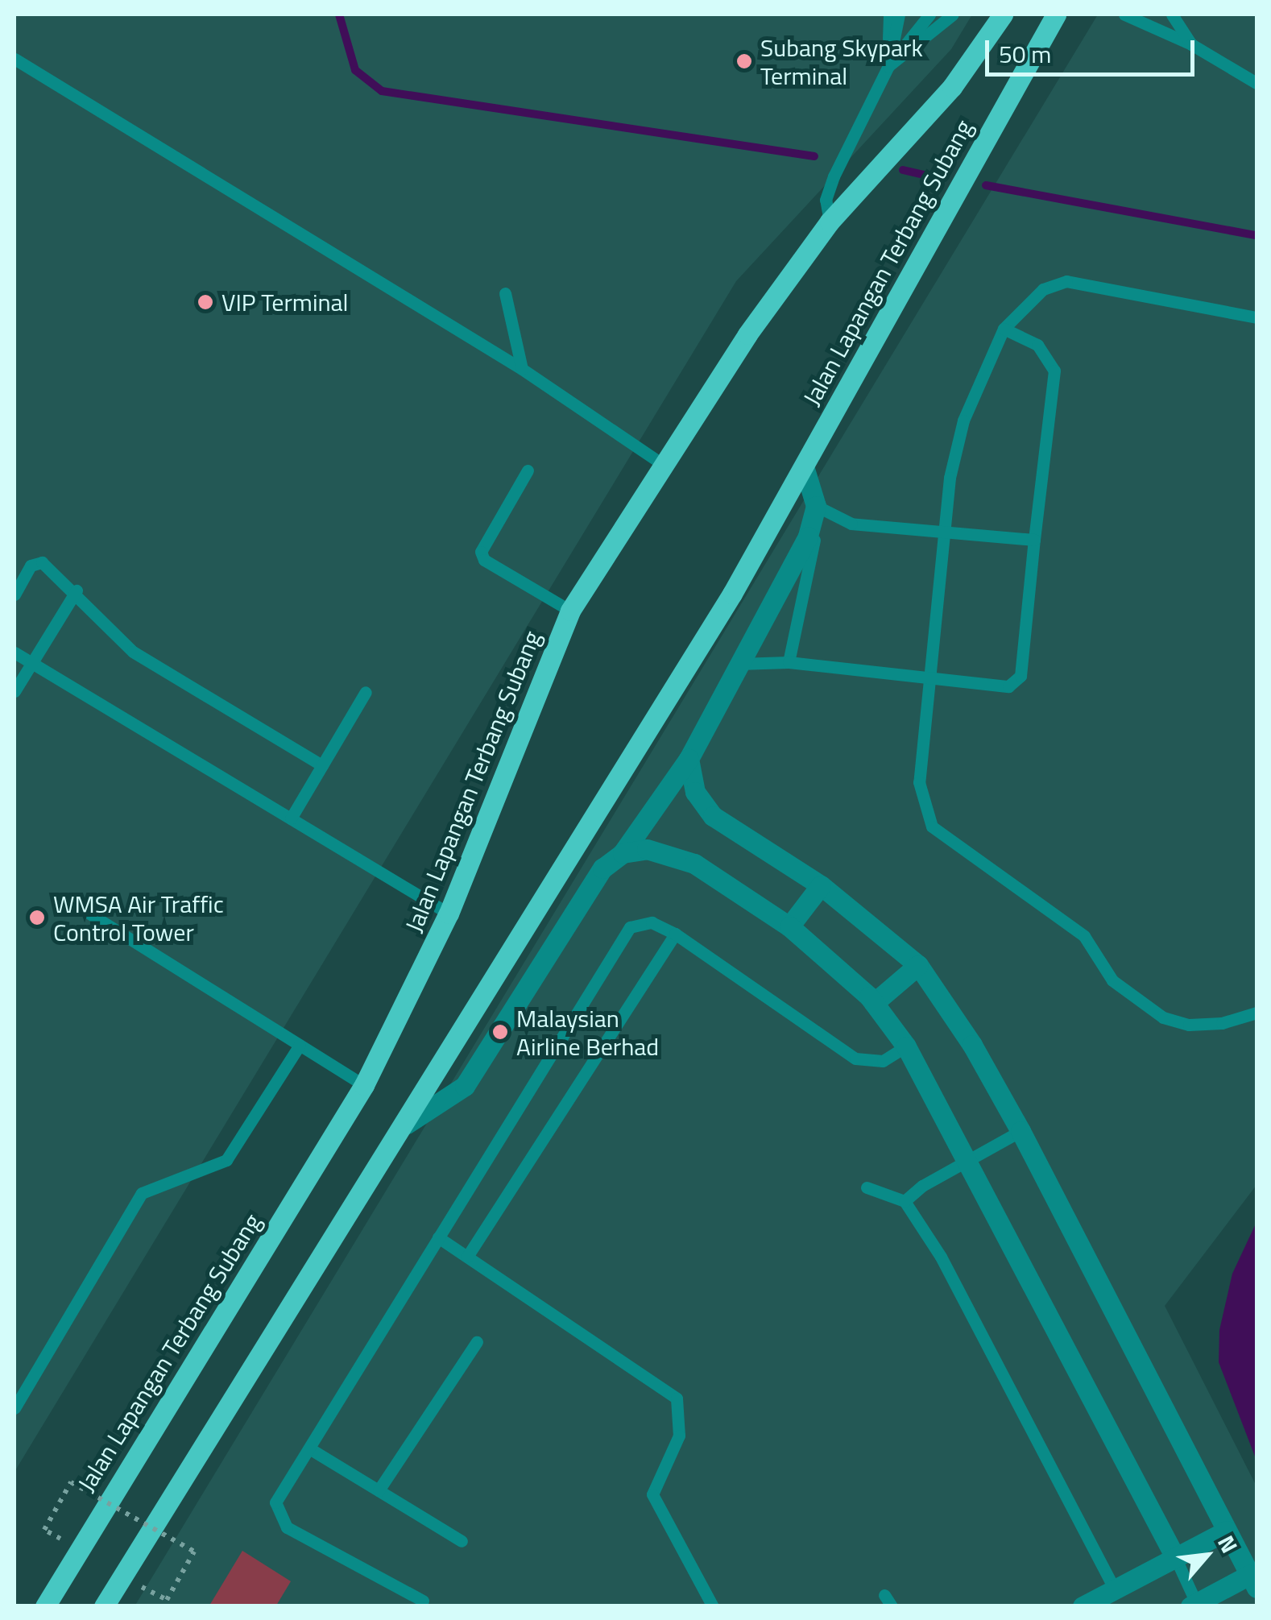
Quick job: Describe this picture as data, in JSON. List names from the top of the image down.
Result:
{
  "streets": {
    "main road": ["Jalan Lapangan Terbang Subang"]
  },
  "places": [
    "Subang Skypark Terminal",
    "VIP Terminal",
    "WMSA Air Traffic Control Tower",
    "Malaysian Airline Berhad"
  ],
  "scale_bar": "50 m",
  "north": "top right"
}
